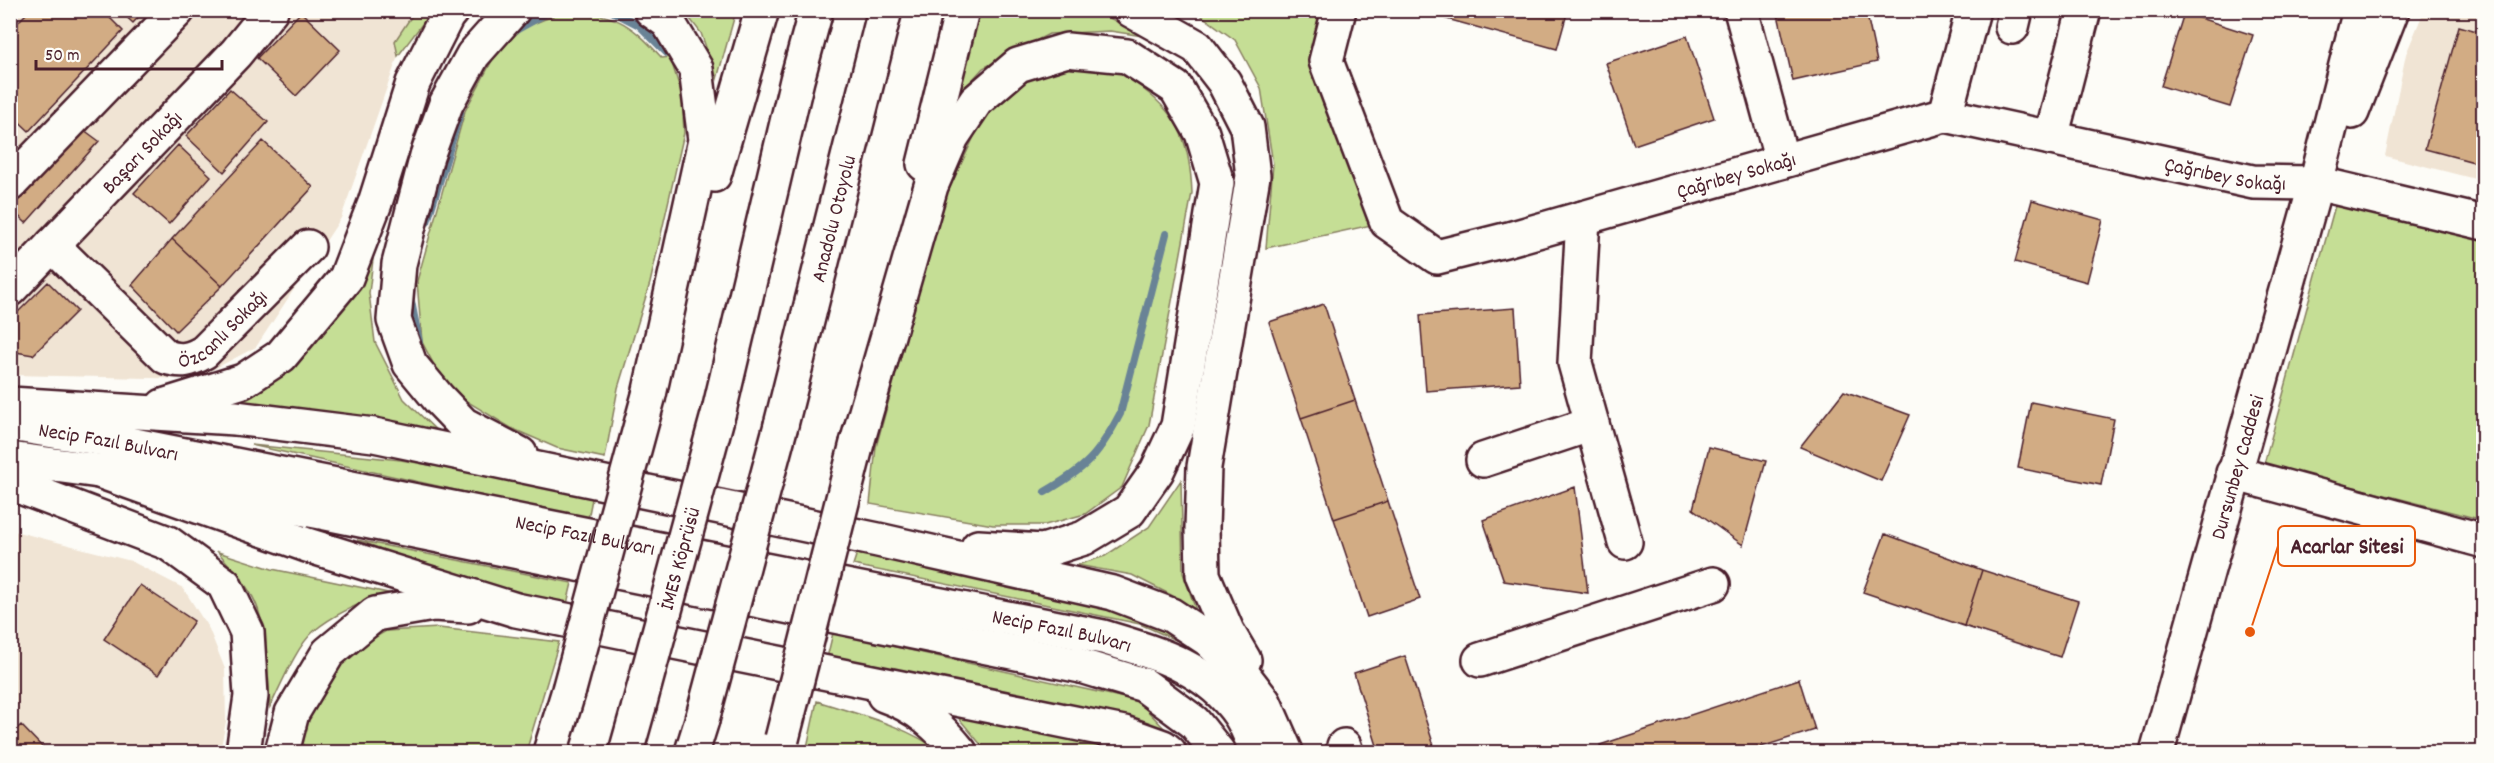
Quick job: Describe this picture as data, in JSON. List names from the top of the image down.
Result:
{
  "streets": {
    "main road": [
      "Başarı Sokağı",
      "Çağrıbey Sokağı",
      "Anadolu Otoyolu",
      "Özcanlı Sokağı",
      "Necip Fazıl Bulvarı",
      "Dursunbey Caddesi",
      "İMES Köprüsü"
    ]
  },
  "crossings": [
    ["Başarı Sokağı", "Özcanlı Sokağı"],
    ["Çağrıbey Sokağı", "Dursunbey Caddesi"]
  ],
  "places": ["Acarlar Sitesi"],
  "scale_bar": "50 m"
}
